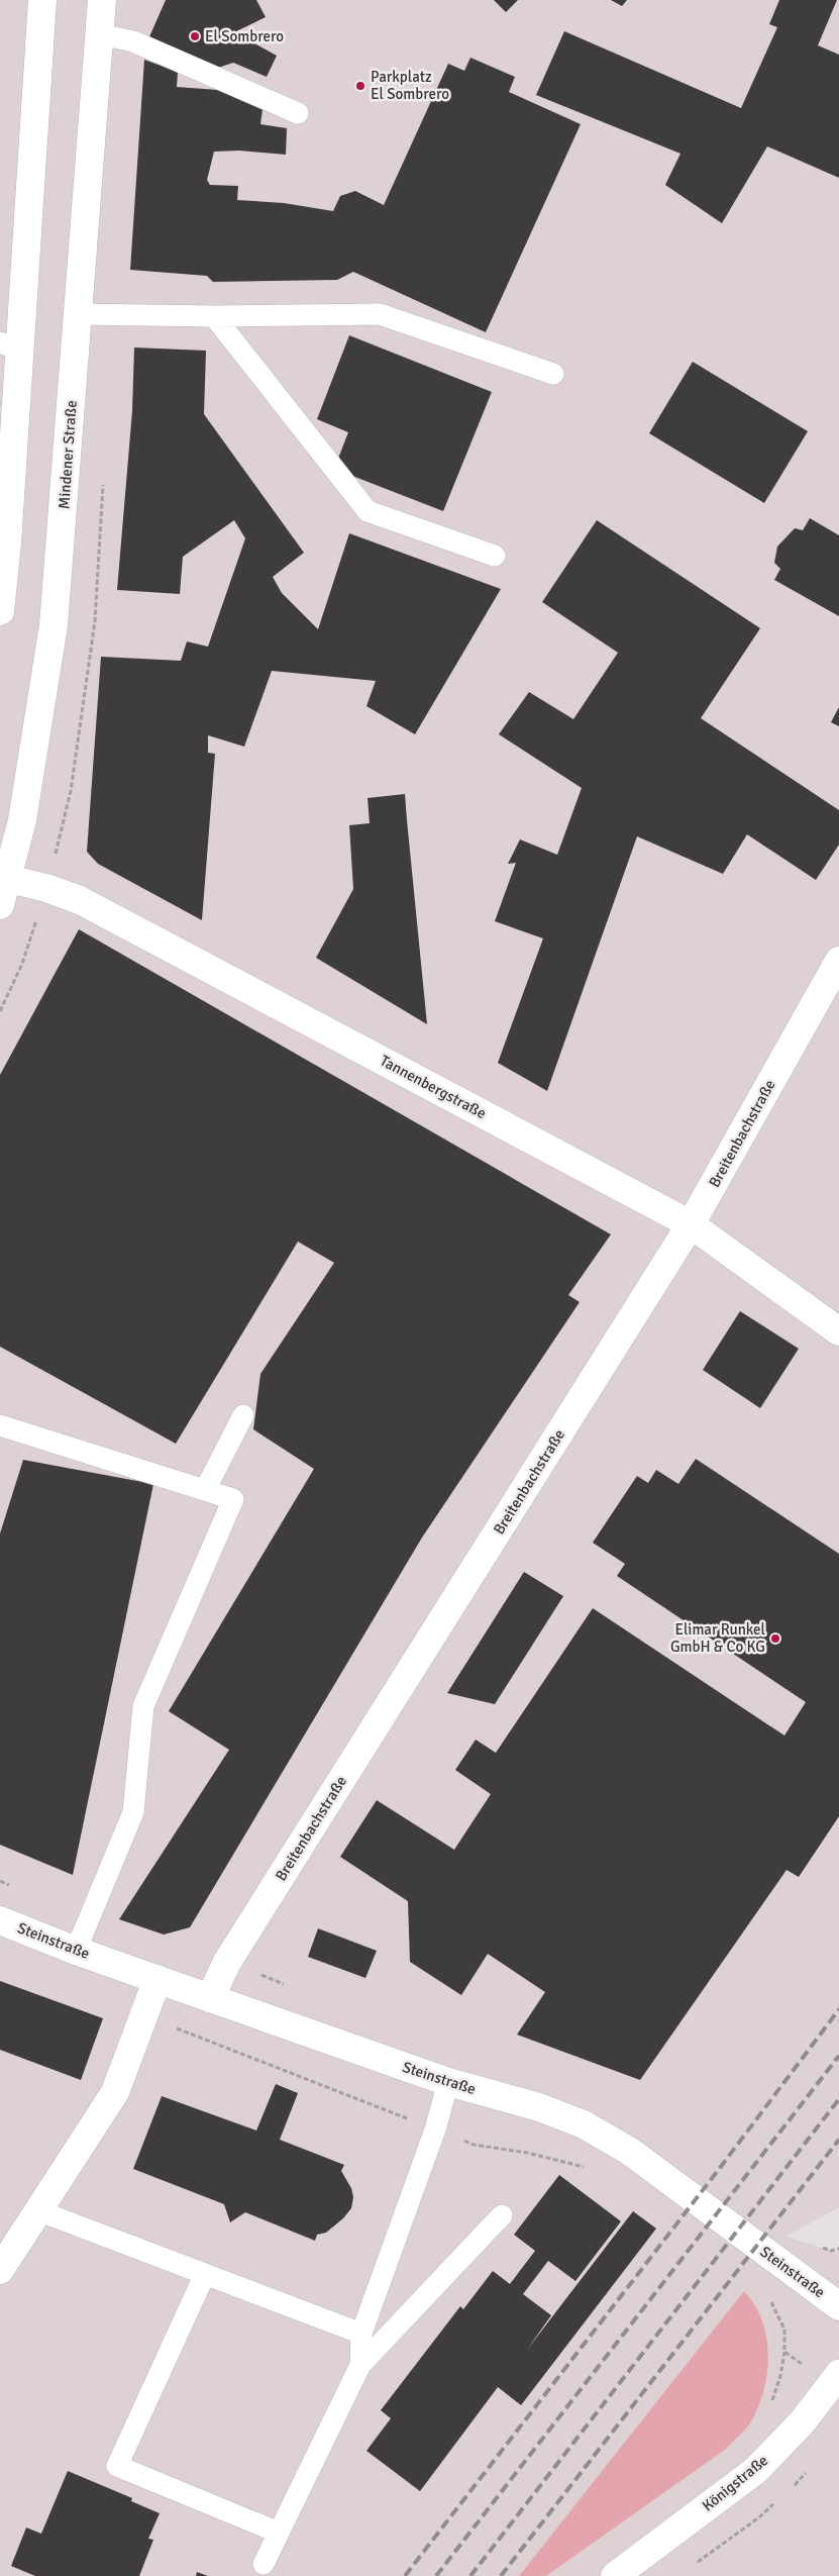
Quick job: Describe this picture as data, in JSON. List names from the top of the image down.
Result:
{
  "streets": {
    "street": [
      "Mindener Straße",
      "Tannenbergstraße",
      "Breitenbachstraße",
      "Steinstraße",
      "Königstraße"
    ]
  },
  "crossings": [
    ["Mindener Straße", "Tannenbergstraße"],
    ["Tannenbergstraße", "Breitenbachstraße"],
    ["Breitenbachstraße", "Steinstraße"]
  ],
  "places": ["El Sombrero", "Parkplatz El Sombrero", "Elimar Runkel GmbH & Co KG"]
}
